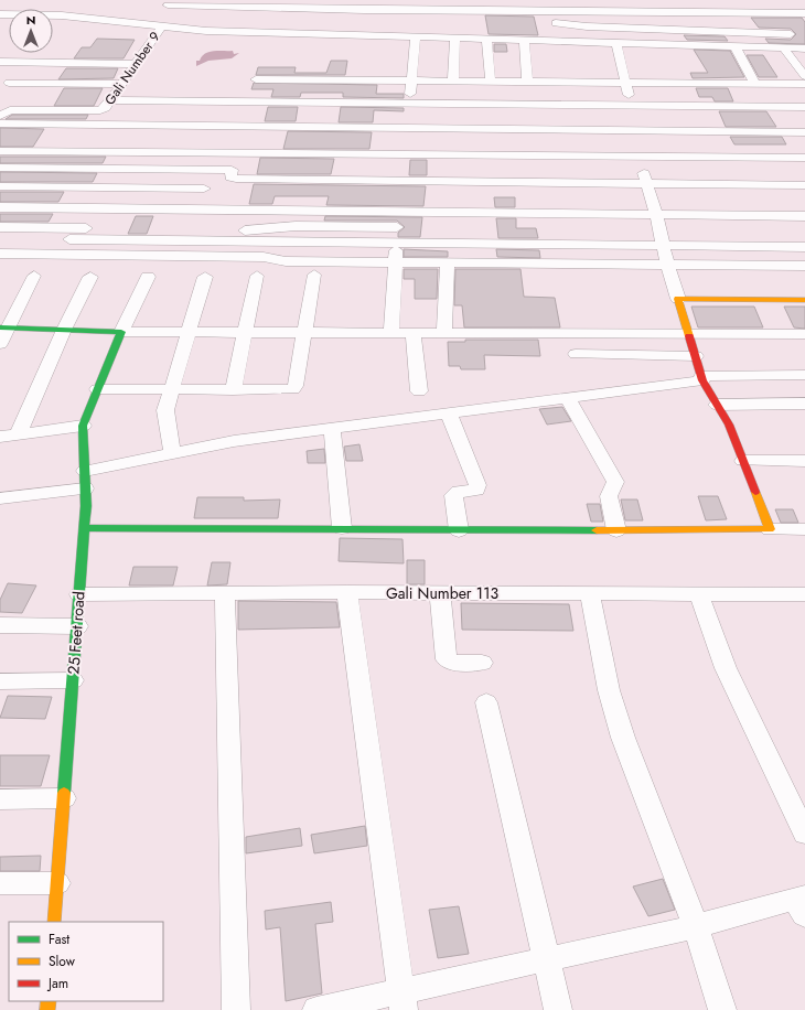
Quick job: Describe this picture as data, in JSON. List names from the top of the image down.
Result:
{
  "streets": {
    "street": ["Gali Number 9", "Gali Number 113", "25 Feet road"]
  },
  "crossings": [
    ["Gali Number 113", "25 Feet road"]
  ],
  "legend": ["Fast", "Slow", "Jam"],
  "north": "top"
}
